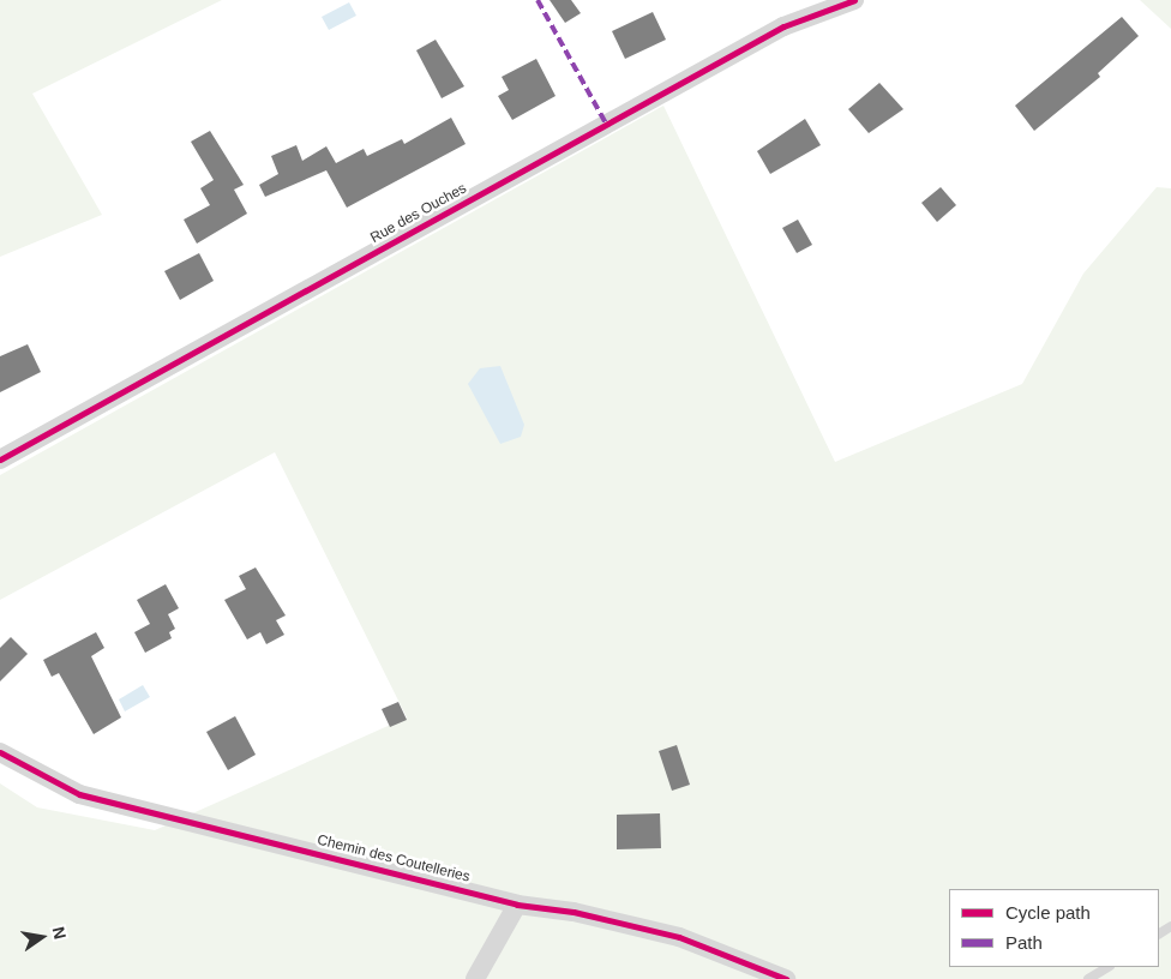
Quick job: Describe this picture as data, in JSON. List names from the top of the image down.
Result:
{
  "streets": {
    "street": ["Rue des Ouches", "Chemin des Coutelleries"]
  },
  "legend": ["Cycle path", "Path"],
  "north": "right"
}
